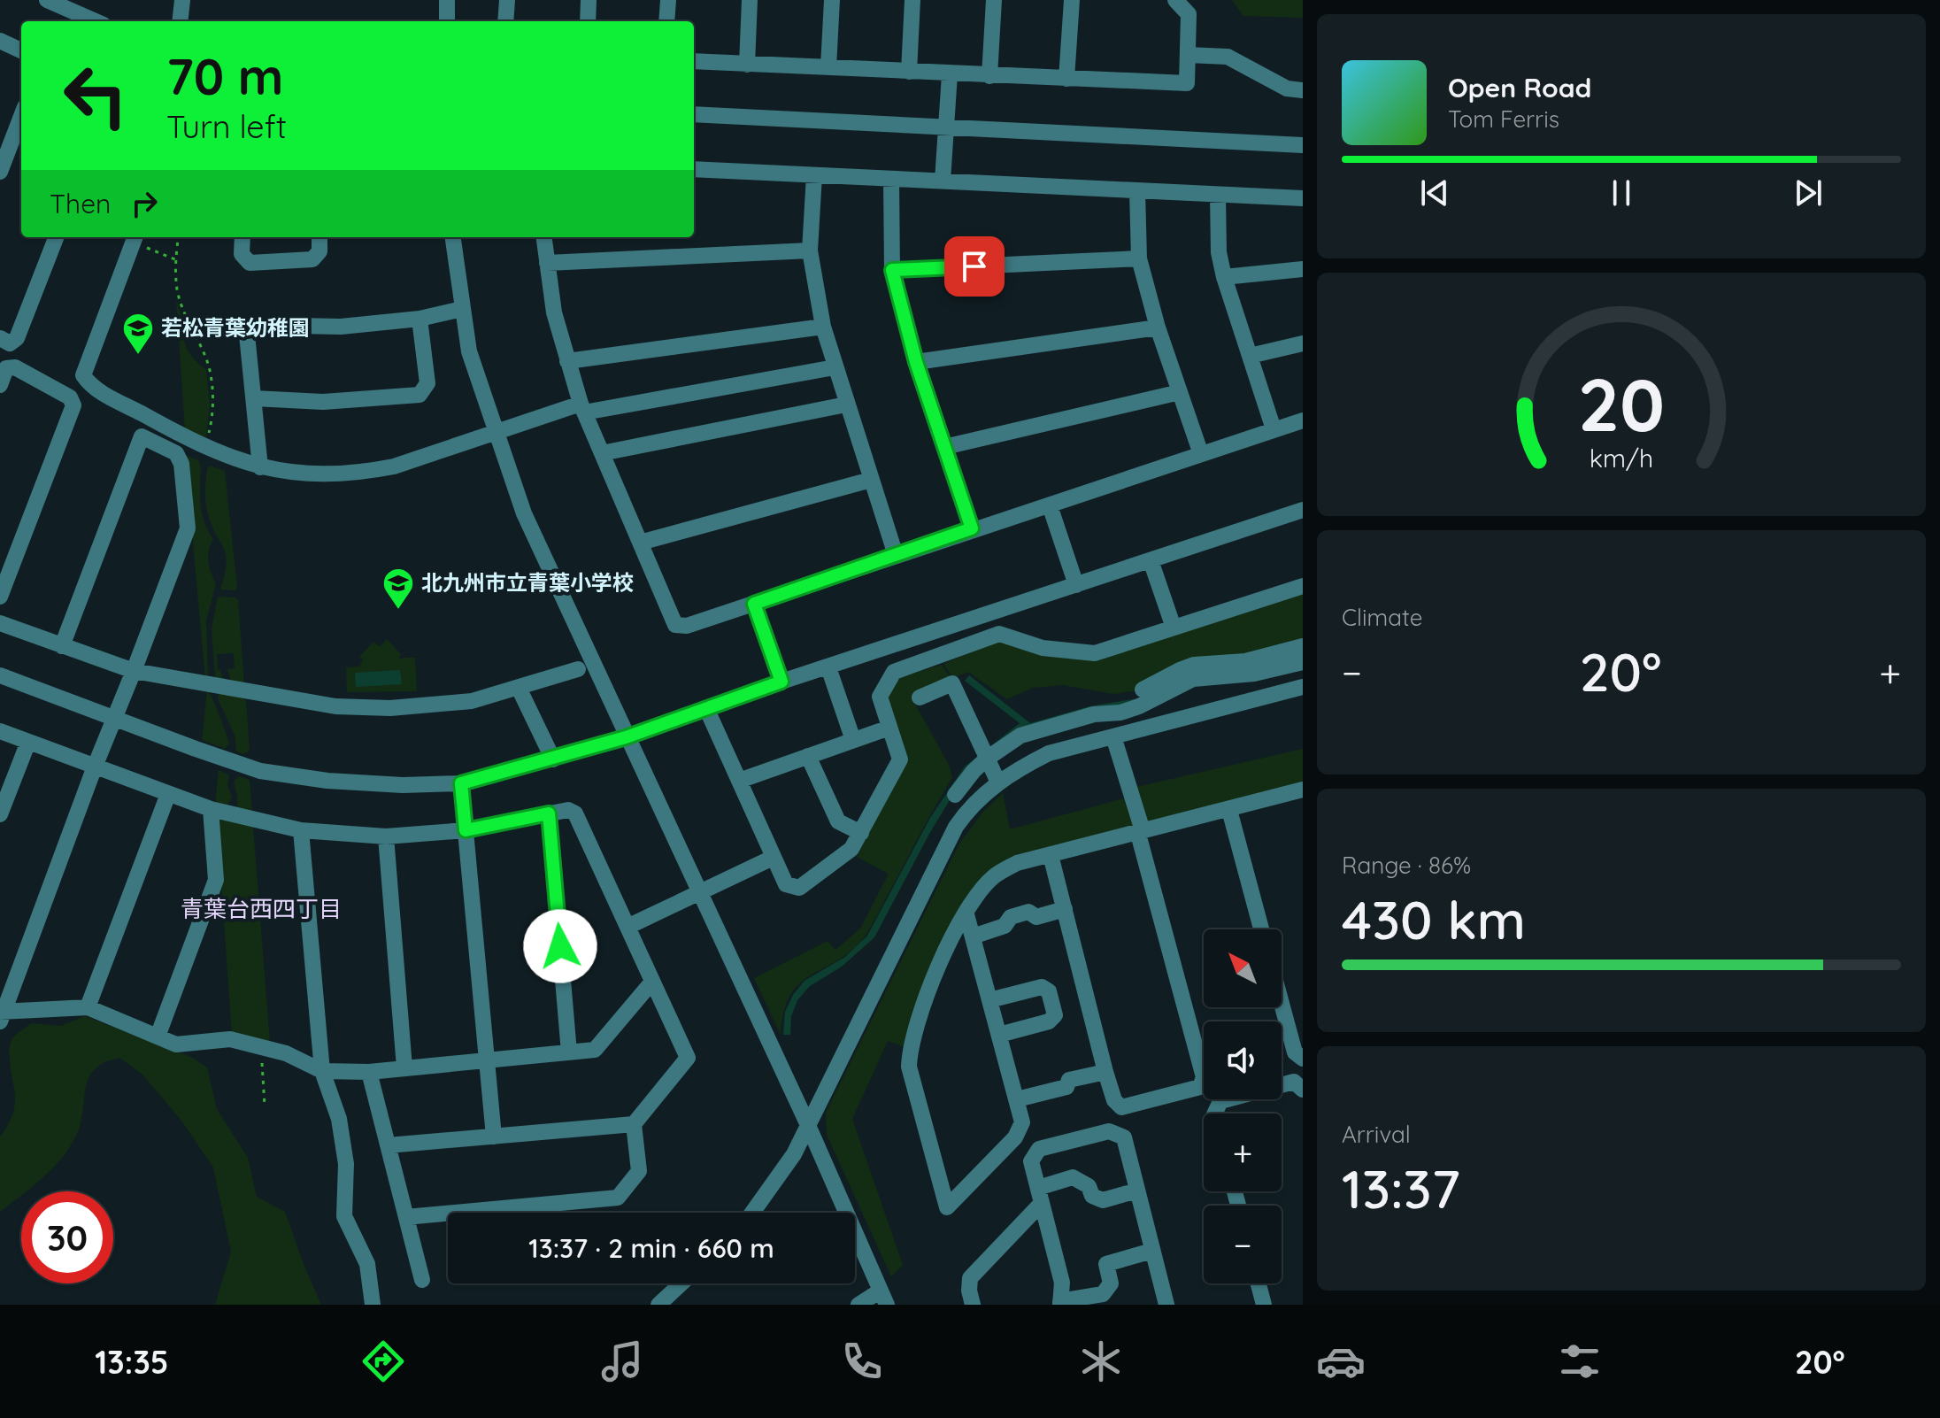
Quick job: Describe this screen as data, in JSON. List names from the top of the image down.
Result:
{
  "districts": ["青葉台西四丁目"],
  "places": {
    "school or university": ["若松青葉幼稚園", "北九州市立青葉小学校"]
  },
  "north": "top left",
  "page": {
    "turn": ["70 m", "Turn left"],
    "song": ["Open Road", "Tom Ferris"],
    "then": "Then",
    "tile": [
      "Climate",
      ["Range · 86%", "430 km"],
      ["Arrival", "13:37"]
    ],
    "heat": ["−", "20°", "+"],
    "map_buttons": ["+", "−"],
    "limit": "30",
    "trip": "13:37 · 2 min · 660 m",
    "tabs": ["13:35", "20°"],
    "gauge": ["20", "km/h"]
  }
}
